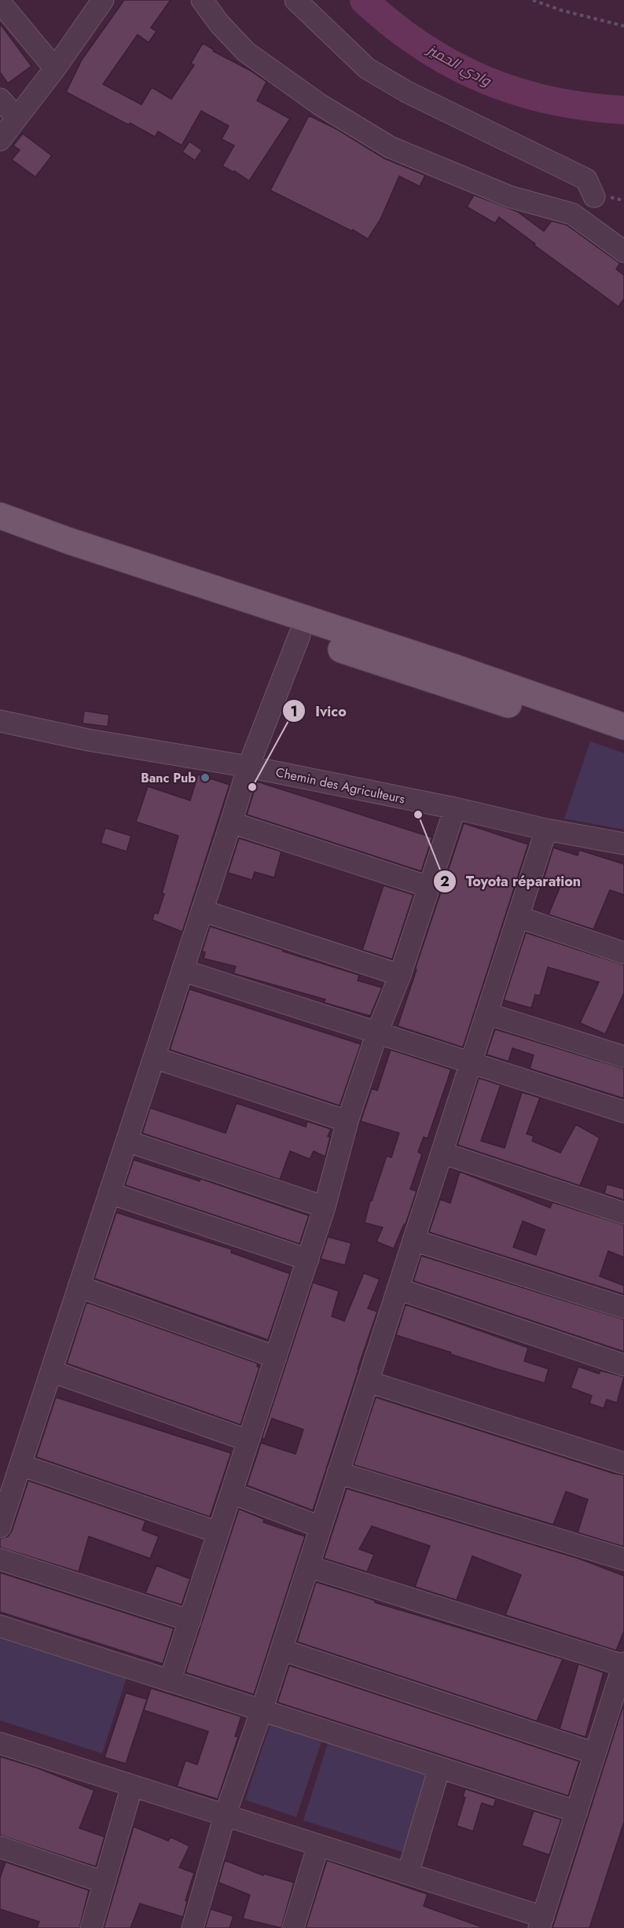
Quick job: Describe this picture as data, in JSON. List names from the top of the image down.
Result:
{
  "streets": {
    "street": ["Chemin des Agriculteurs"]
  },
  "water": ["وادي الحميز"],
  "places": ["Banc Pub", "Ivico", "Toyota réparation"]
}
